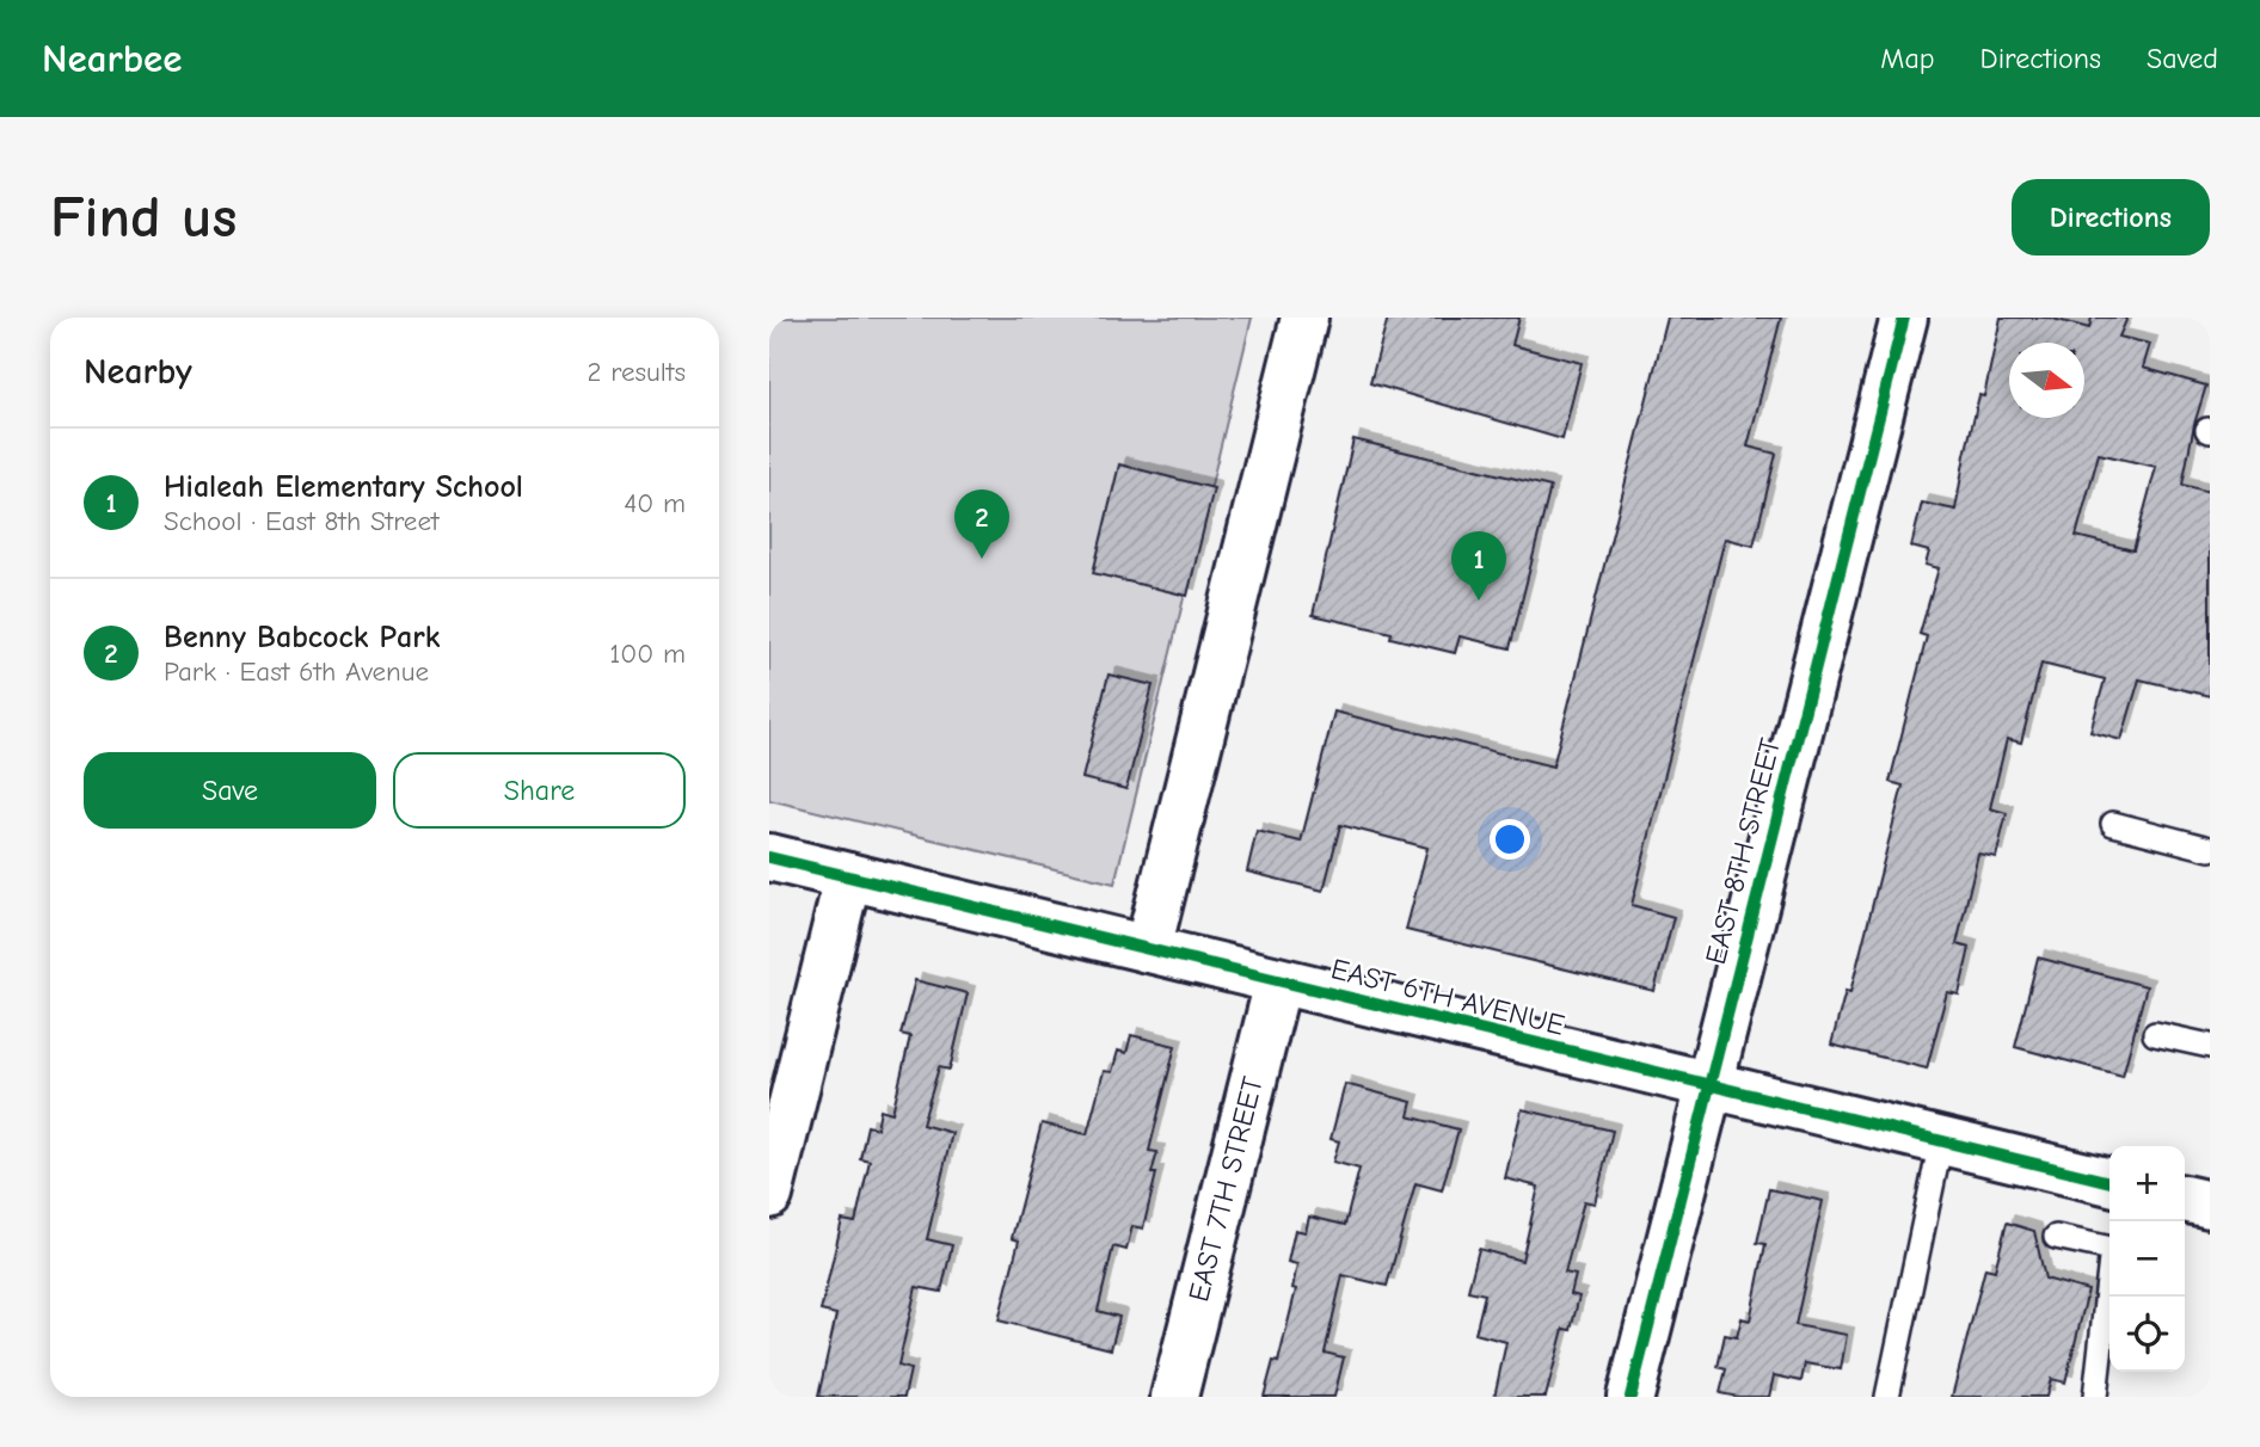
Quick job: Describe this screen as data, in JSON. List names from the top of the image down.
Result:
{
  "streets": {
    "street": ["EAST 8TH STREET", "EAST 6TH AVENUE", "EAST 7TH STREET"]
  },
  "crossings": [
    ["EAST 8TH STREET", "EAST 6TH AVENUE"],
    ["EAST 6TH AVENUE", "EAST 7TH STREET"]
  ],
  "north": "right",
  "page": {
    "header": "Nearbee",
    "nav": ["Map", "Directions", "Saved"],
    "buttons": [
      "Directions",
      ["Save", "Share"]
    ],
    "title": "Find us",
    "heading": ["Nearby", "2 results"],
    "list": [
      {
        "mark": "1",
        "name": "Hialeah Elementary School",
        "note": "School · East 8th Street",
        "value": "40 m"
      },
      {
        "mark": "2",
        "name": "Benny Babcock Park",
        "note": "Park · East 6th Avenue",
        "value": "100 m"
      }
    ],
    "pins": ["2", "1"],
    "map_buttons": ["+", "−"]
  }
}
